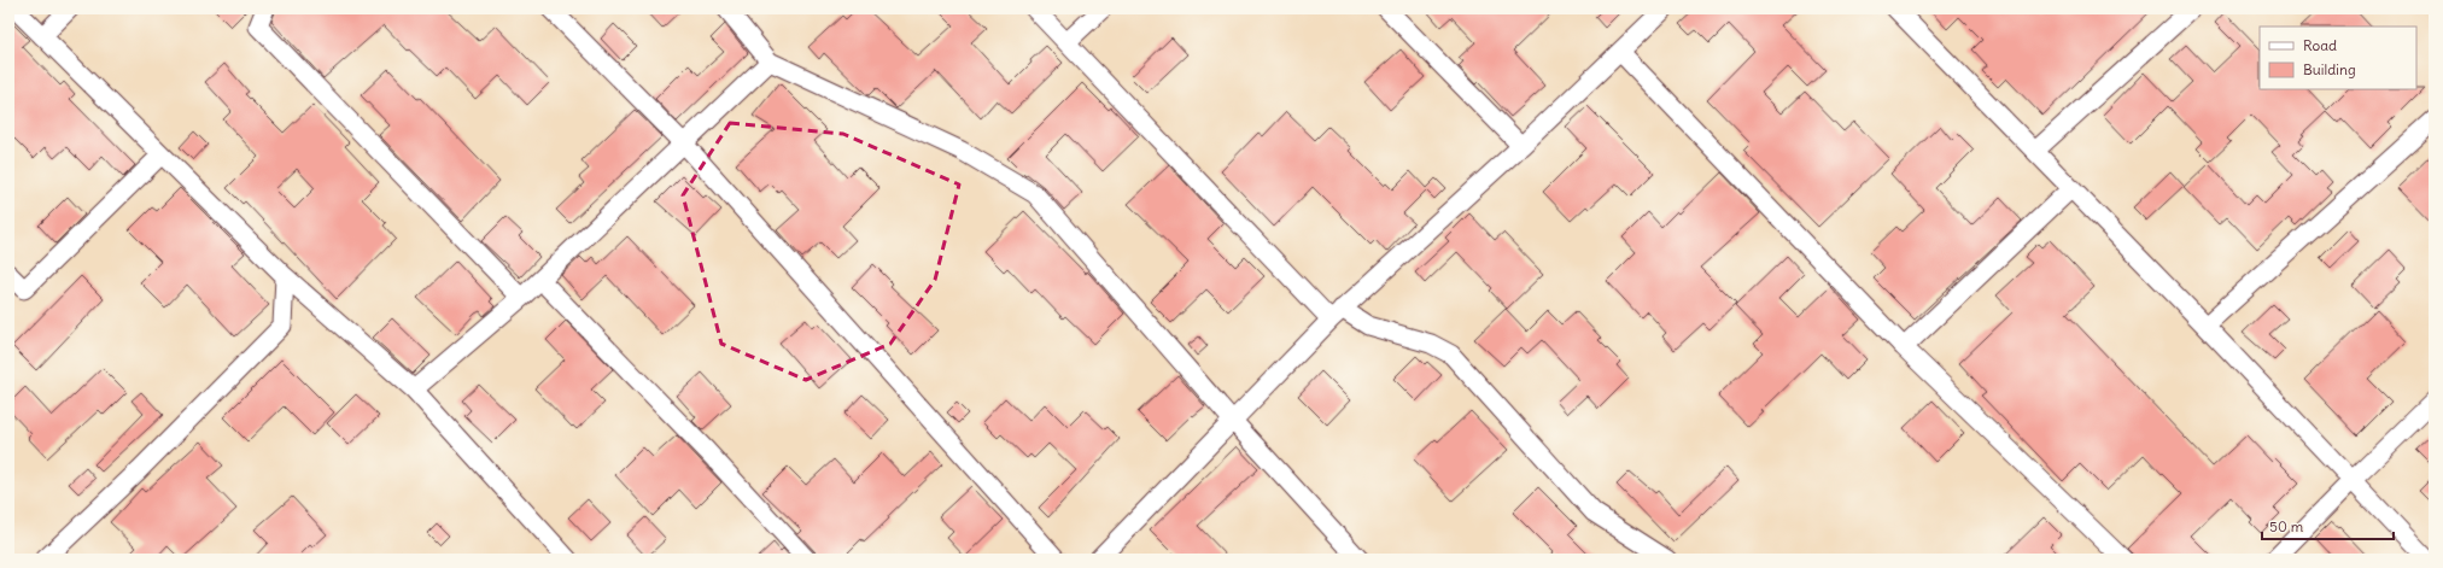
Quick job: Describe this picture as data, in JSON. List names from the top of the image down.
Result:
{
  "legend": ["Road", "Building"],
  "scale_bar": "50 m"
}
